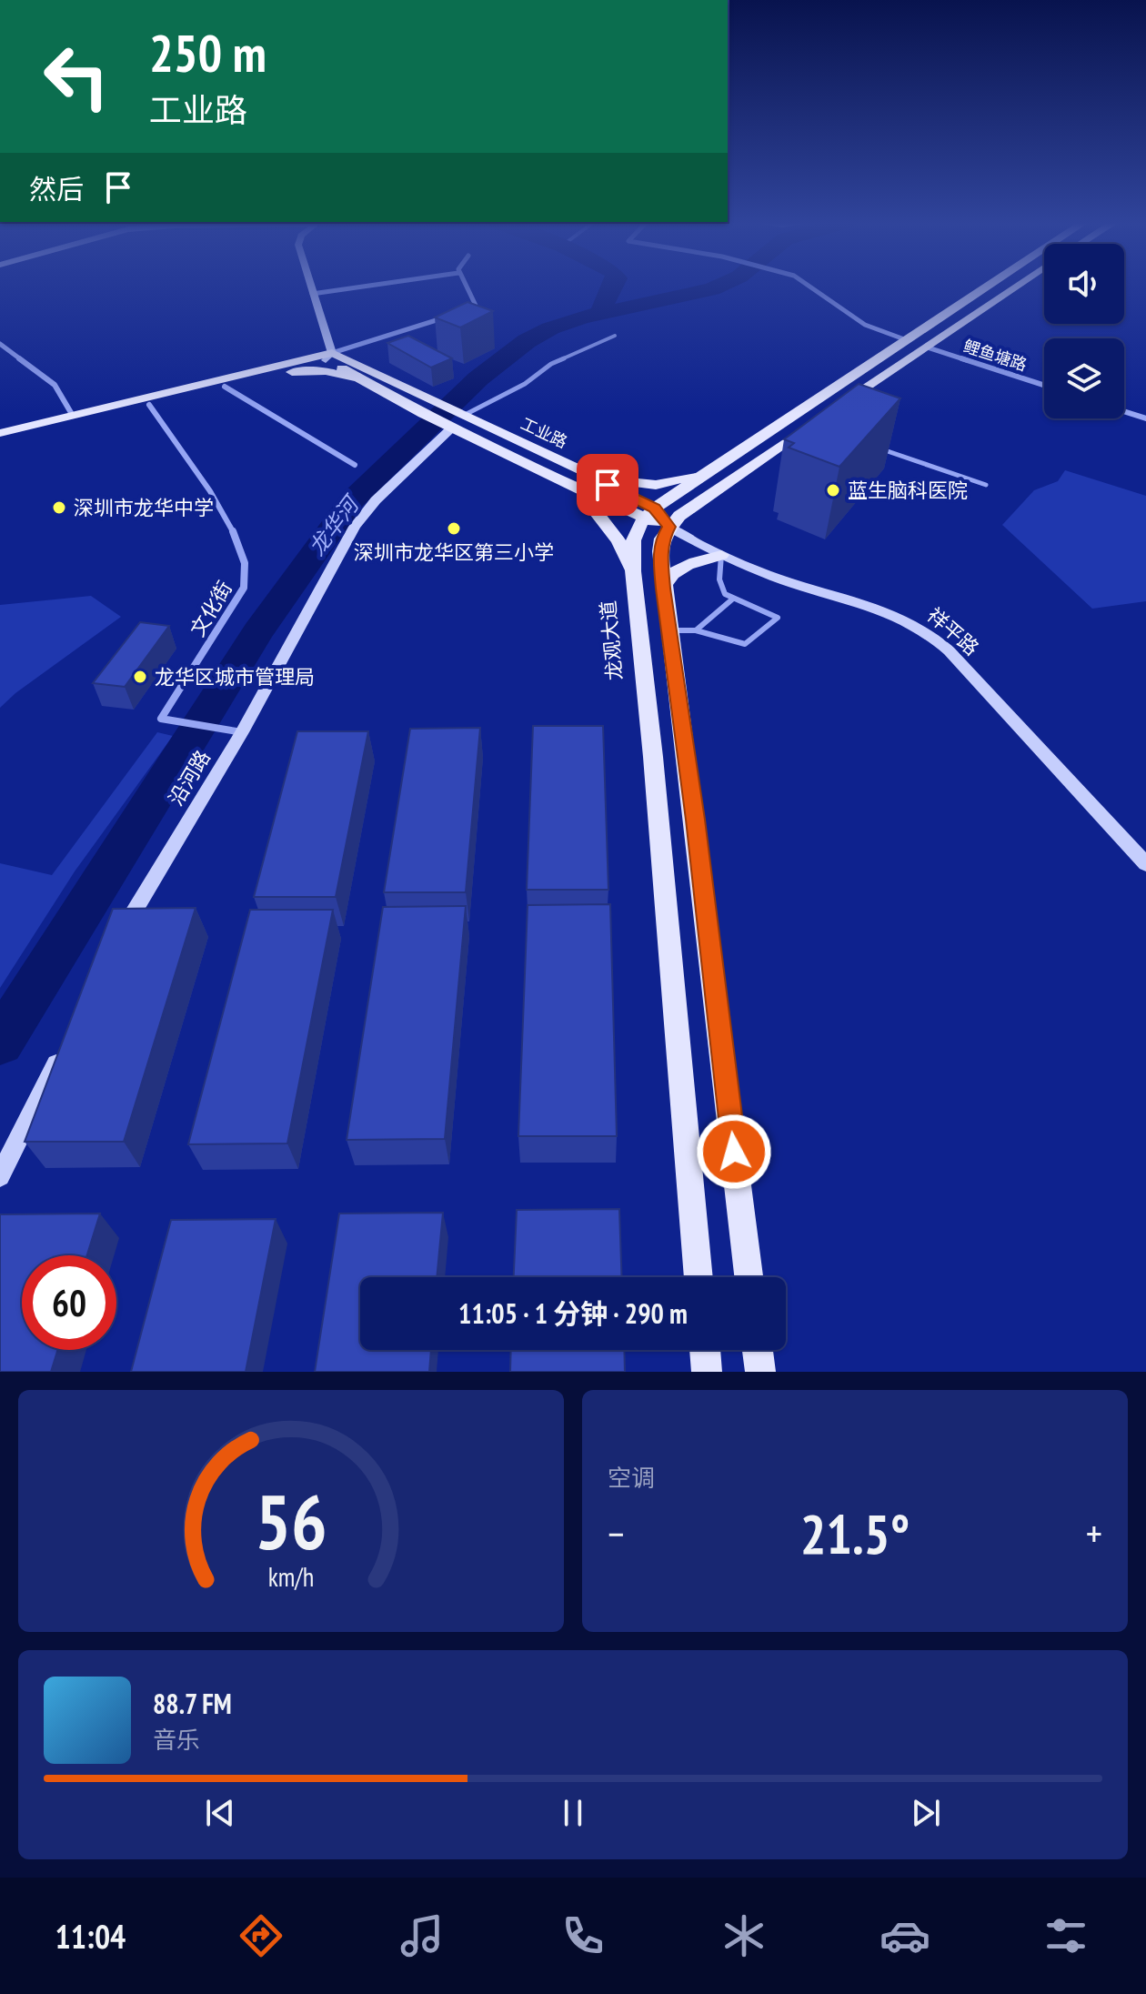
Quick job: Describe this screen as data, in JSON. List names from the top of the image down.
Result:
{
  "streets": {
    "main road": ["工业路", "龙观大道"],
    "street": [
      "鲤鱼塘路",
      "文化街",
      "祥平路",
      "沿河路"
    ]
  },
  "crossings": [
    ["工业路", "祥平路"],
    ["工业路", "龙观大道"],
    ["工业路", "沿河路"],
    ["文化街", "沿河路"]
  ],
  "water": ["龙华河"],
  "places": [
    "蓝生脑科医院",
    "深圳市龙华中学",
    "深圳市龙华区第三小学",
    "龙华区城市管理局"
  ],
  "page": {
    "turn": ["250 m", "工业路"],
    "then": "然后",
    "limit": "60",
    "trip": "11:05 · 1 分钟 · 290 m",
    "tile": "空调",
    "heat": ["−", "21.5°", "+"],
    "song": ["88.7 FM", "音乐"],
    "tabs": "11:04",
    "gauge": ["56", "km/h"]
  }
}
